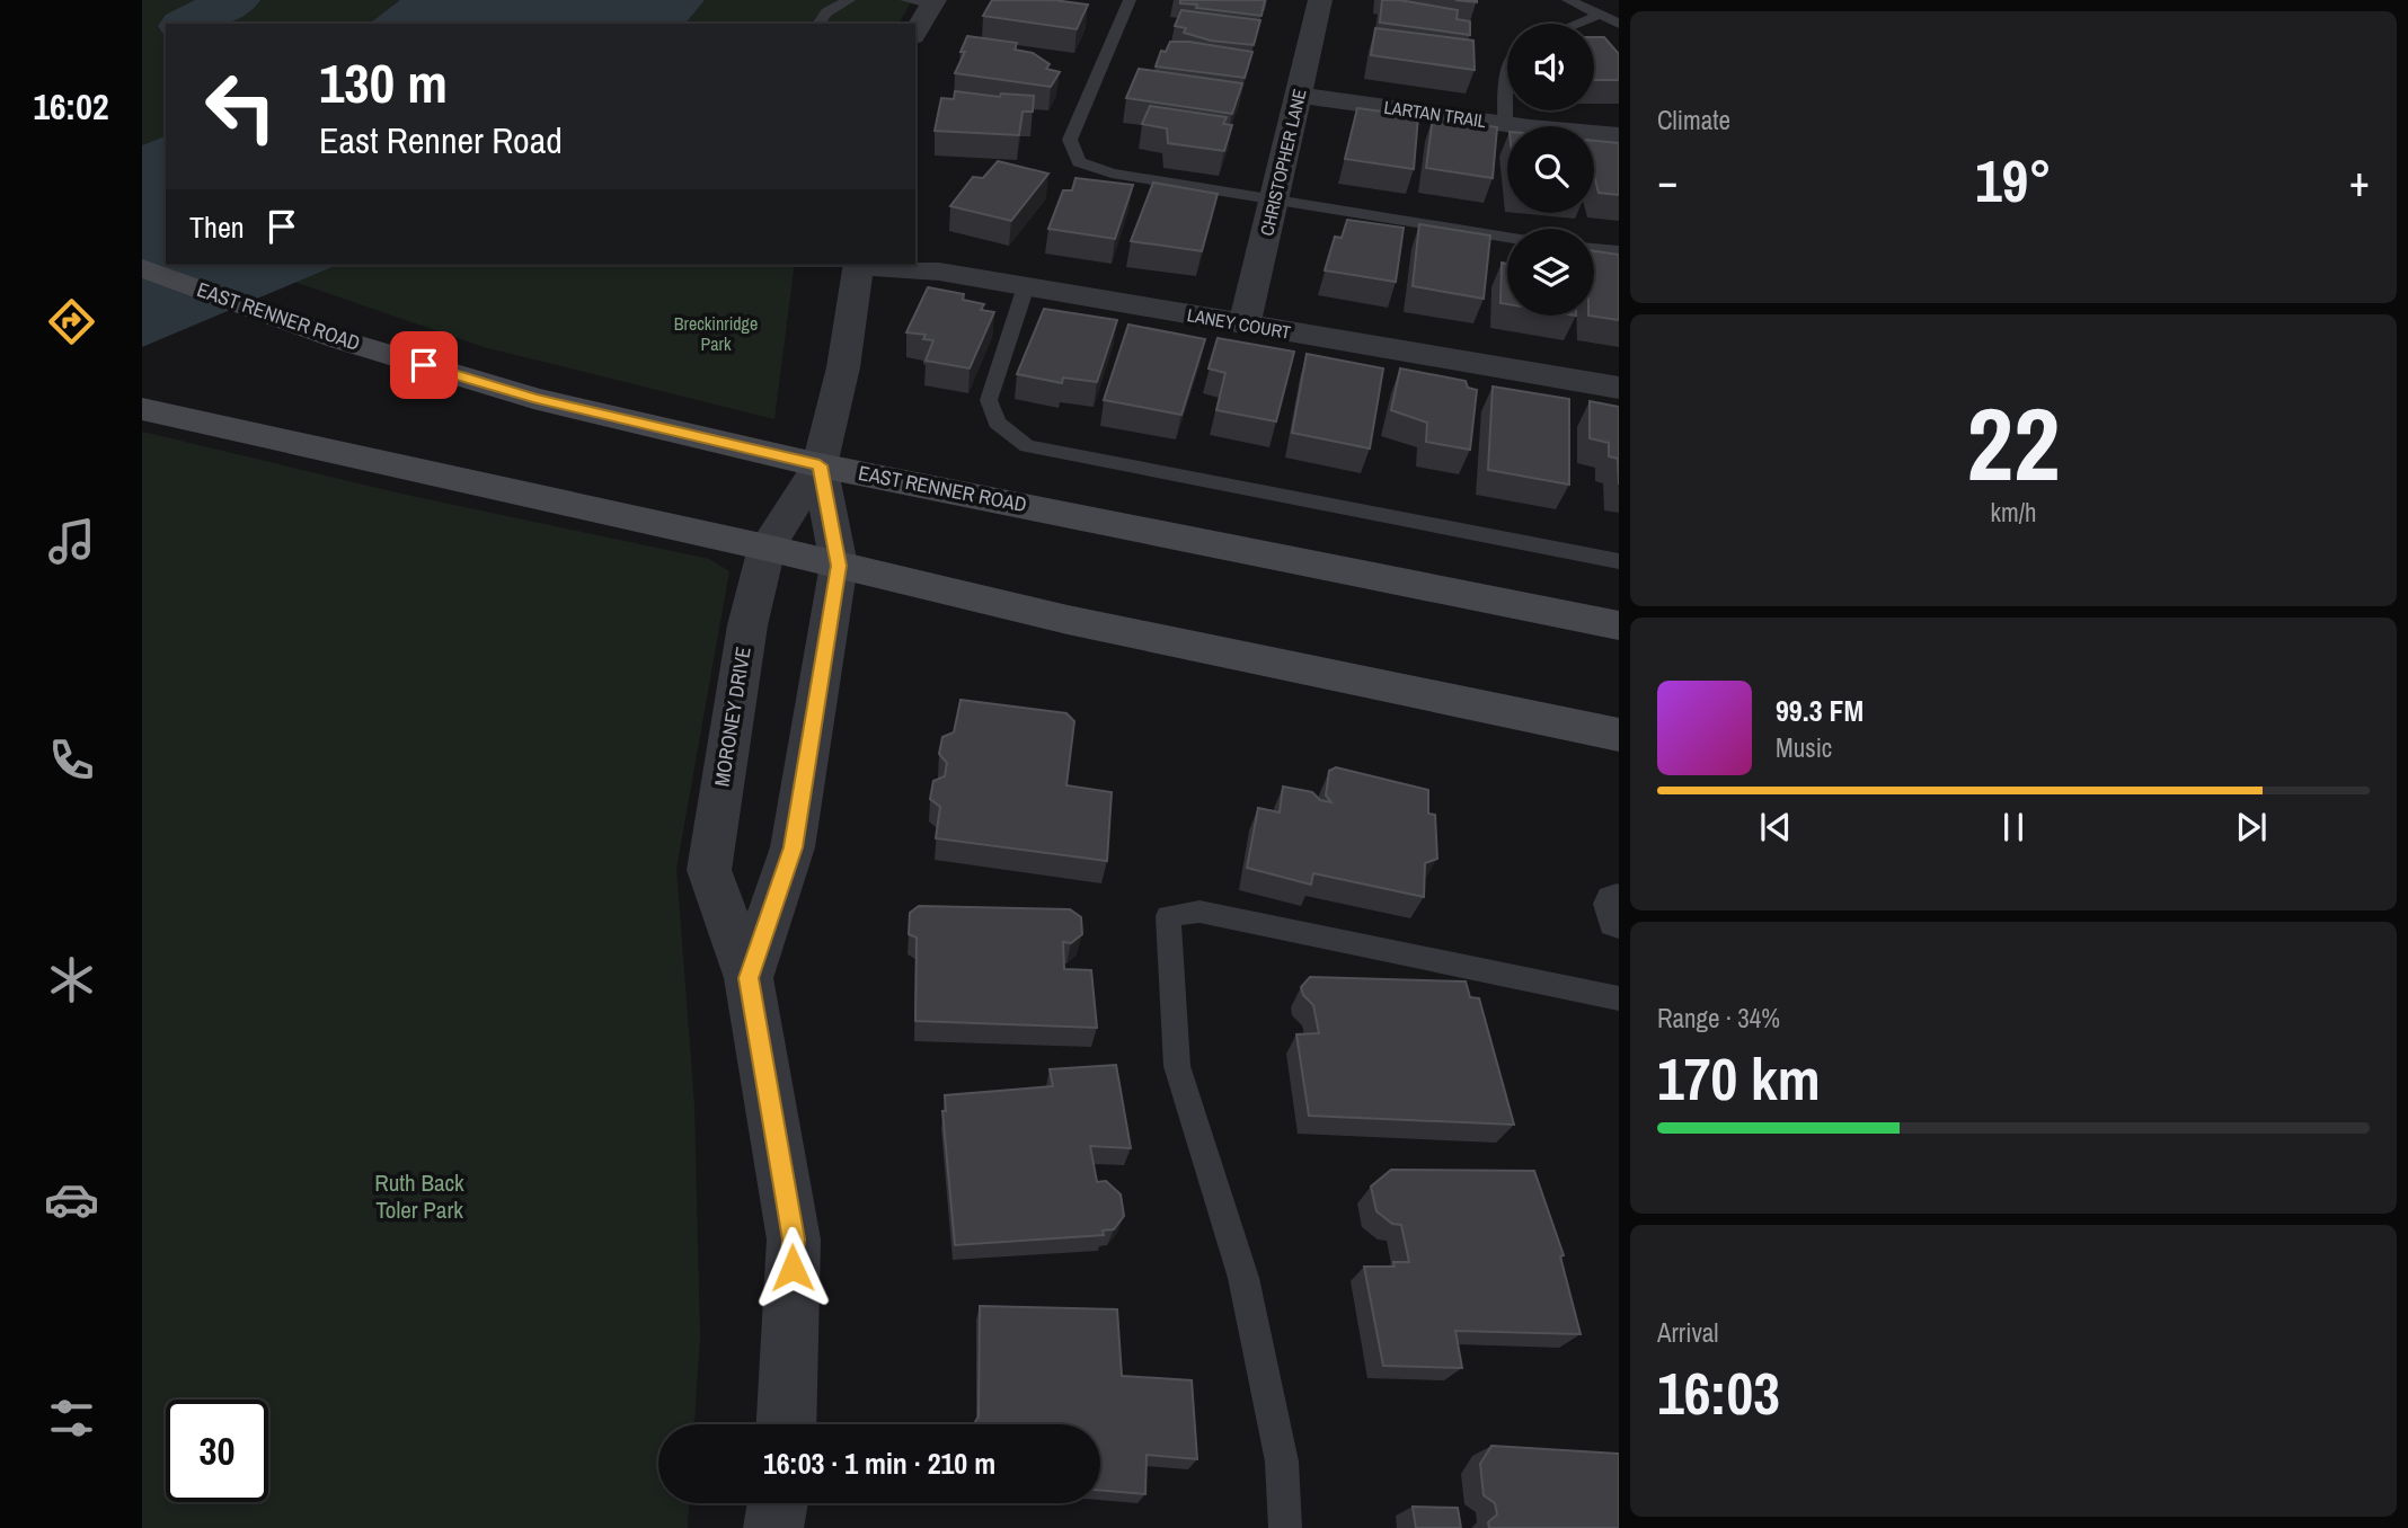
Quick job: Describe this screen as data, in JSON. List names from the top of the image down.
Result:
{
  "streets": {
    "main road": ["EAST RENNER ROAD"],
    "street": [
      "LARTAN TRAIL",
      "CHRISTOPHER LANE",
      "LANEY COURT",
      "MORONEY DRIVE"
    ]
  },
  "crossings": [
    ["LARTAN TRAIL", "CHRISTOPHER LANE"],
    ["CHRISTOPHER LANE", "LANEY COURT"],
    ["EAST RENNER ROAD", "MORONEY DRIVE"],
    ["LANEY COURT", "MORONEY DRIVE"]
  ],
  "parks": ["Breckinridge Park", "Ruth Back Toler Park"],
  "page": {
    "tabs": "16:02",
    "tile": [
      "Climate",
      ["22", "km/h"],
      ["Range · 34%", "170 km"],
      ["Arrival", "16:03"]
    ],
    "turn": ["130 m", "East Renner Road"],
    "heat": ["−", "19°", "+"],
    "then": "Then",
    "song": ["99.3 FM", "Music"],
    "limit": "30",
    "trip": "16:03 · 1 min · 210 m"
  }
}
